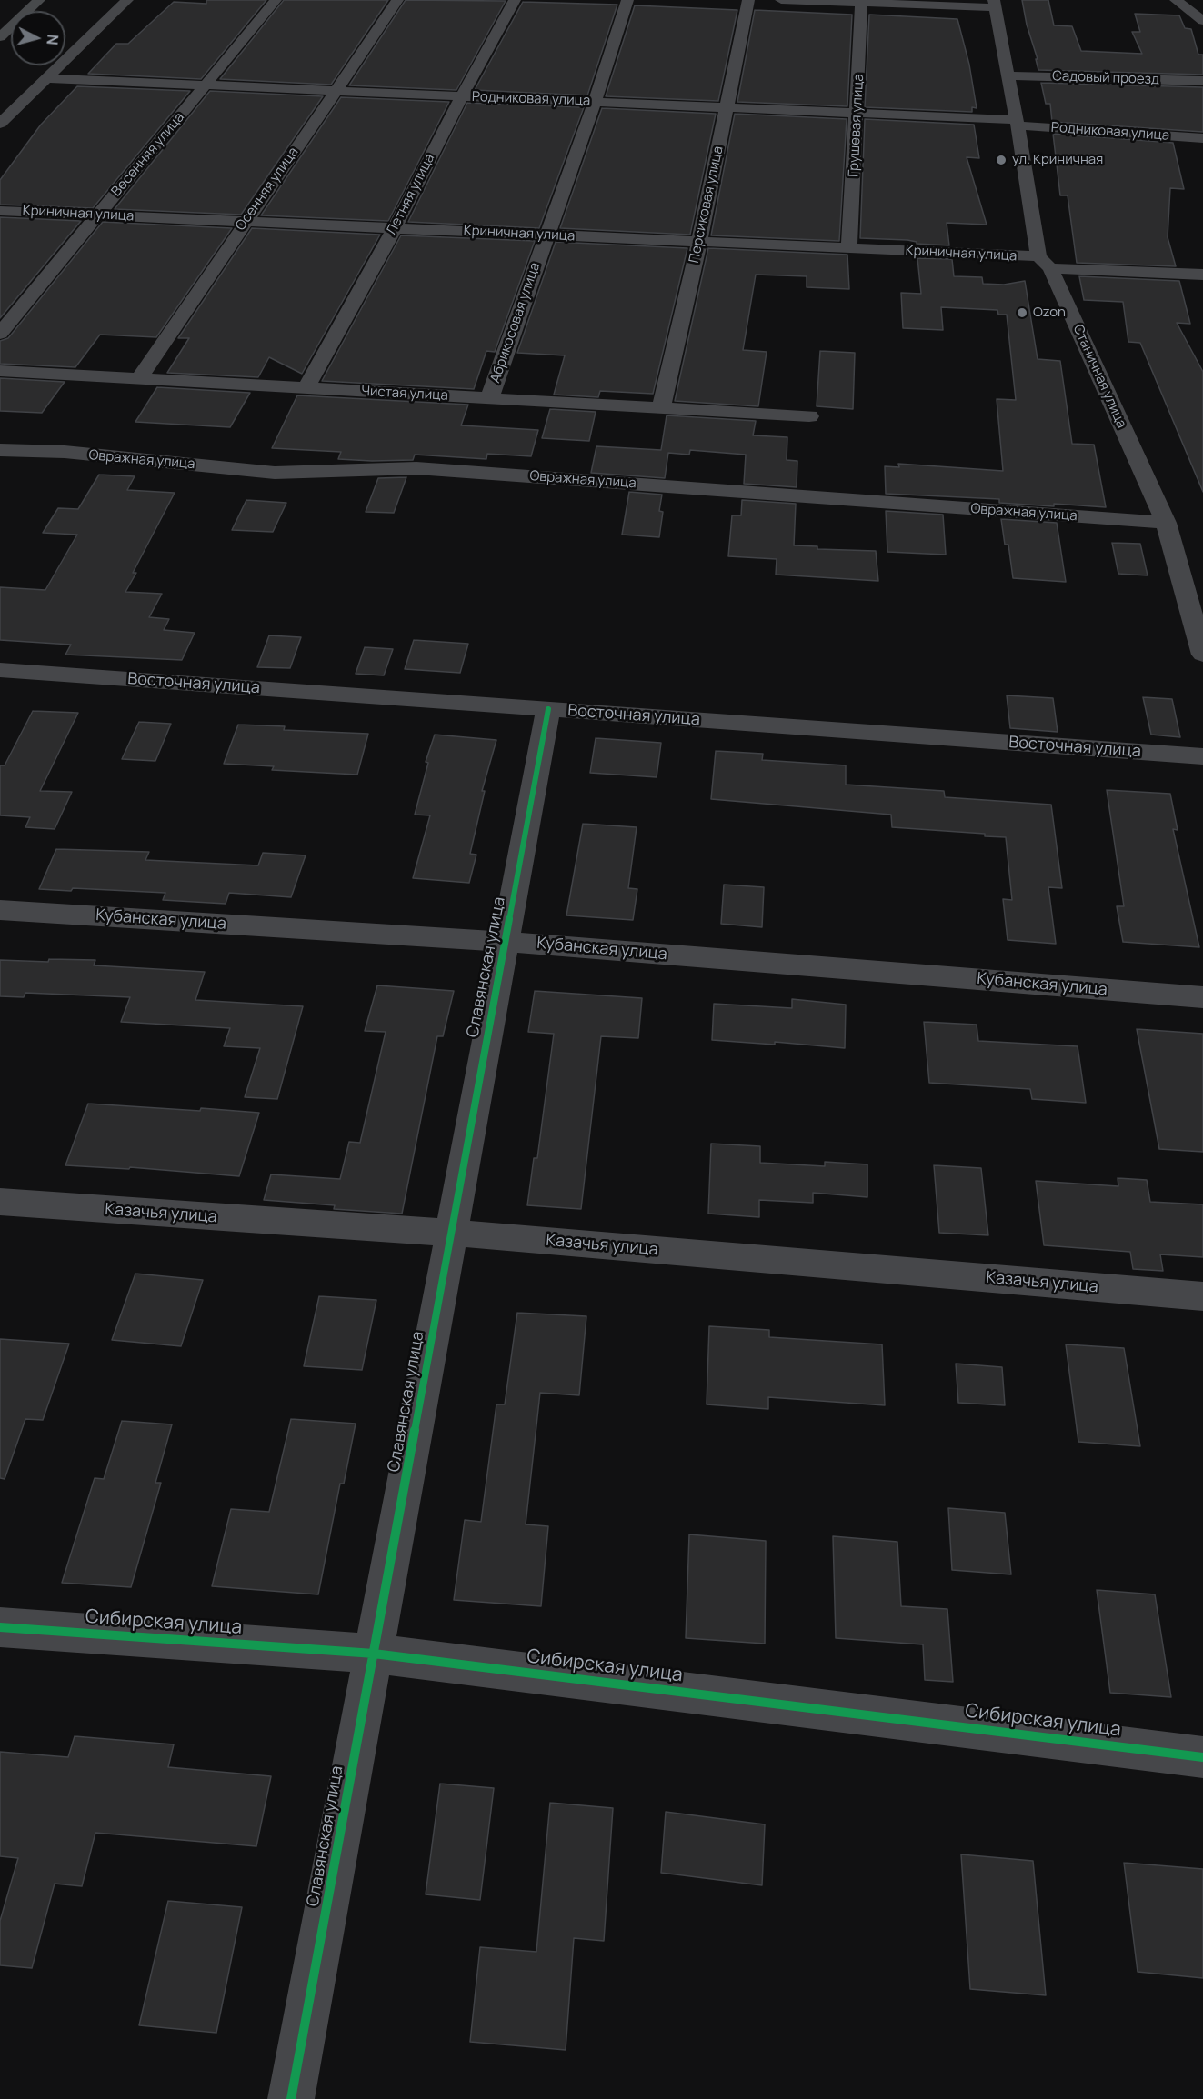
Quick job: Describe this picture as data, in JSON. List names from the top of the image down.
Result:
{
  "streets": {
    "street": [
      "Садовый проезд",
      "Родниковая улица",
      "Грушевая улица",
      "Весенняя улица",
      "Осенняя улица",
      "Летняя улица",
      "Персиковая улица",
      "Криничная улица",
      "Абрикосовая улица",
      "Станичная улица",
      "Чистая улица",
      "Овражная улица",
      "Восточная улица",
      "Кубанская улица",
      "Славянская улица",
      "Казачья улица",
      "Сибирская улица"
    ]
  },
  "crossings": [
    ["Садовый проезд", "Станичная улица"],
    ["Родниковая улица", "Грушевая улица"],
    ["Родниковая улица", "Весенняя улица"],
    ["Родниковая улица", "Осенняя улица"],
    ["Родниковая улица", "Летняя улица"],
    ["Родниковая улица", "Персиковая улица"],
    ["Родниковая улица", "Абрикосовая улица"],
    ["Родниковая улица", "Станичная улица"],
    ["Грушевая улица", "Криничная улица"],
    ["Весенняя улица", "Криничная улица"],
    ["Осенняя улица", "Криничная улица"],
    ["Осенняя улица", "Чистая улица"],
    ["Летняя улица", "Криничная улица"],
    ["Летняя улица", "Чистая улица"],
    ["Персиковая улица", "Криничная улица"],
    ["Персиковая улица", "Чистая улица"],
    ["Криничная улица", "Абрикосовая улица"],
    ["Криничная улица", "Станичная улица"],
    ["Абрикосовая улица", "Чистая улица"],
    ["Станичная улица", "Овражная улица"],
    ["Восточная улица", "Славянская улица"],
    ["Кубанская улица", "Славянская улица"],
    ["Славянская улица", "Казачья улица"],
    ["Славянская улица", "Сибирская улица"]
  ],
  "places": ["ул. Криничная", "Ozon"],
  "north": "right"
}
